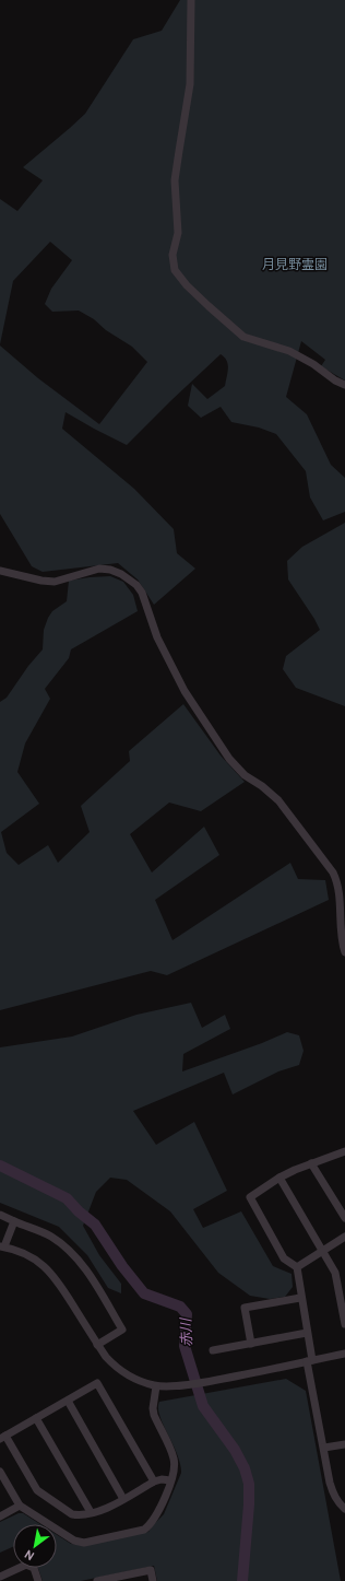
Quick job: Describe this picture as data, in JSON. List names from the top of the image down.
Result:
{
  "water": ["赤川"],
  "parks": ["月見野霊園"],
  "north": "bottom left"
}
